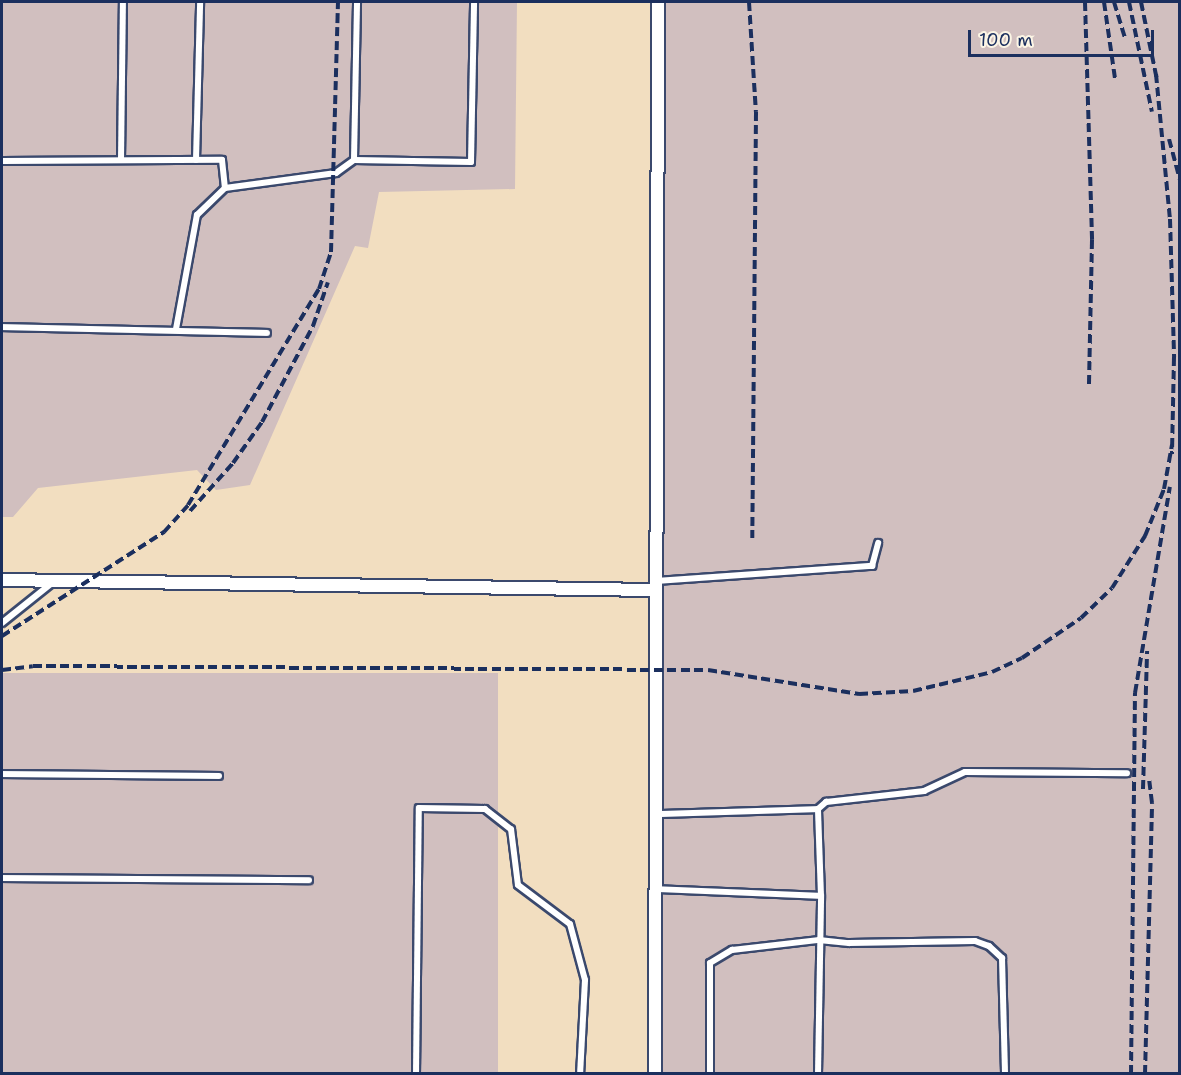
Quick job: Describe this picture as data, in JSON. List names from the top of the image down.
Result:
{
  "scale_bar": "100 m"
}
